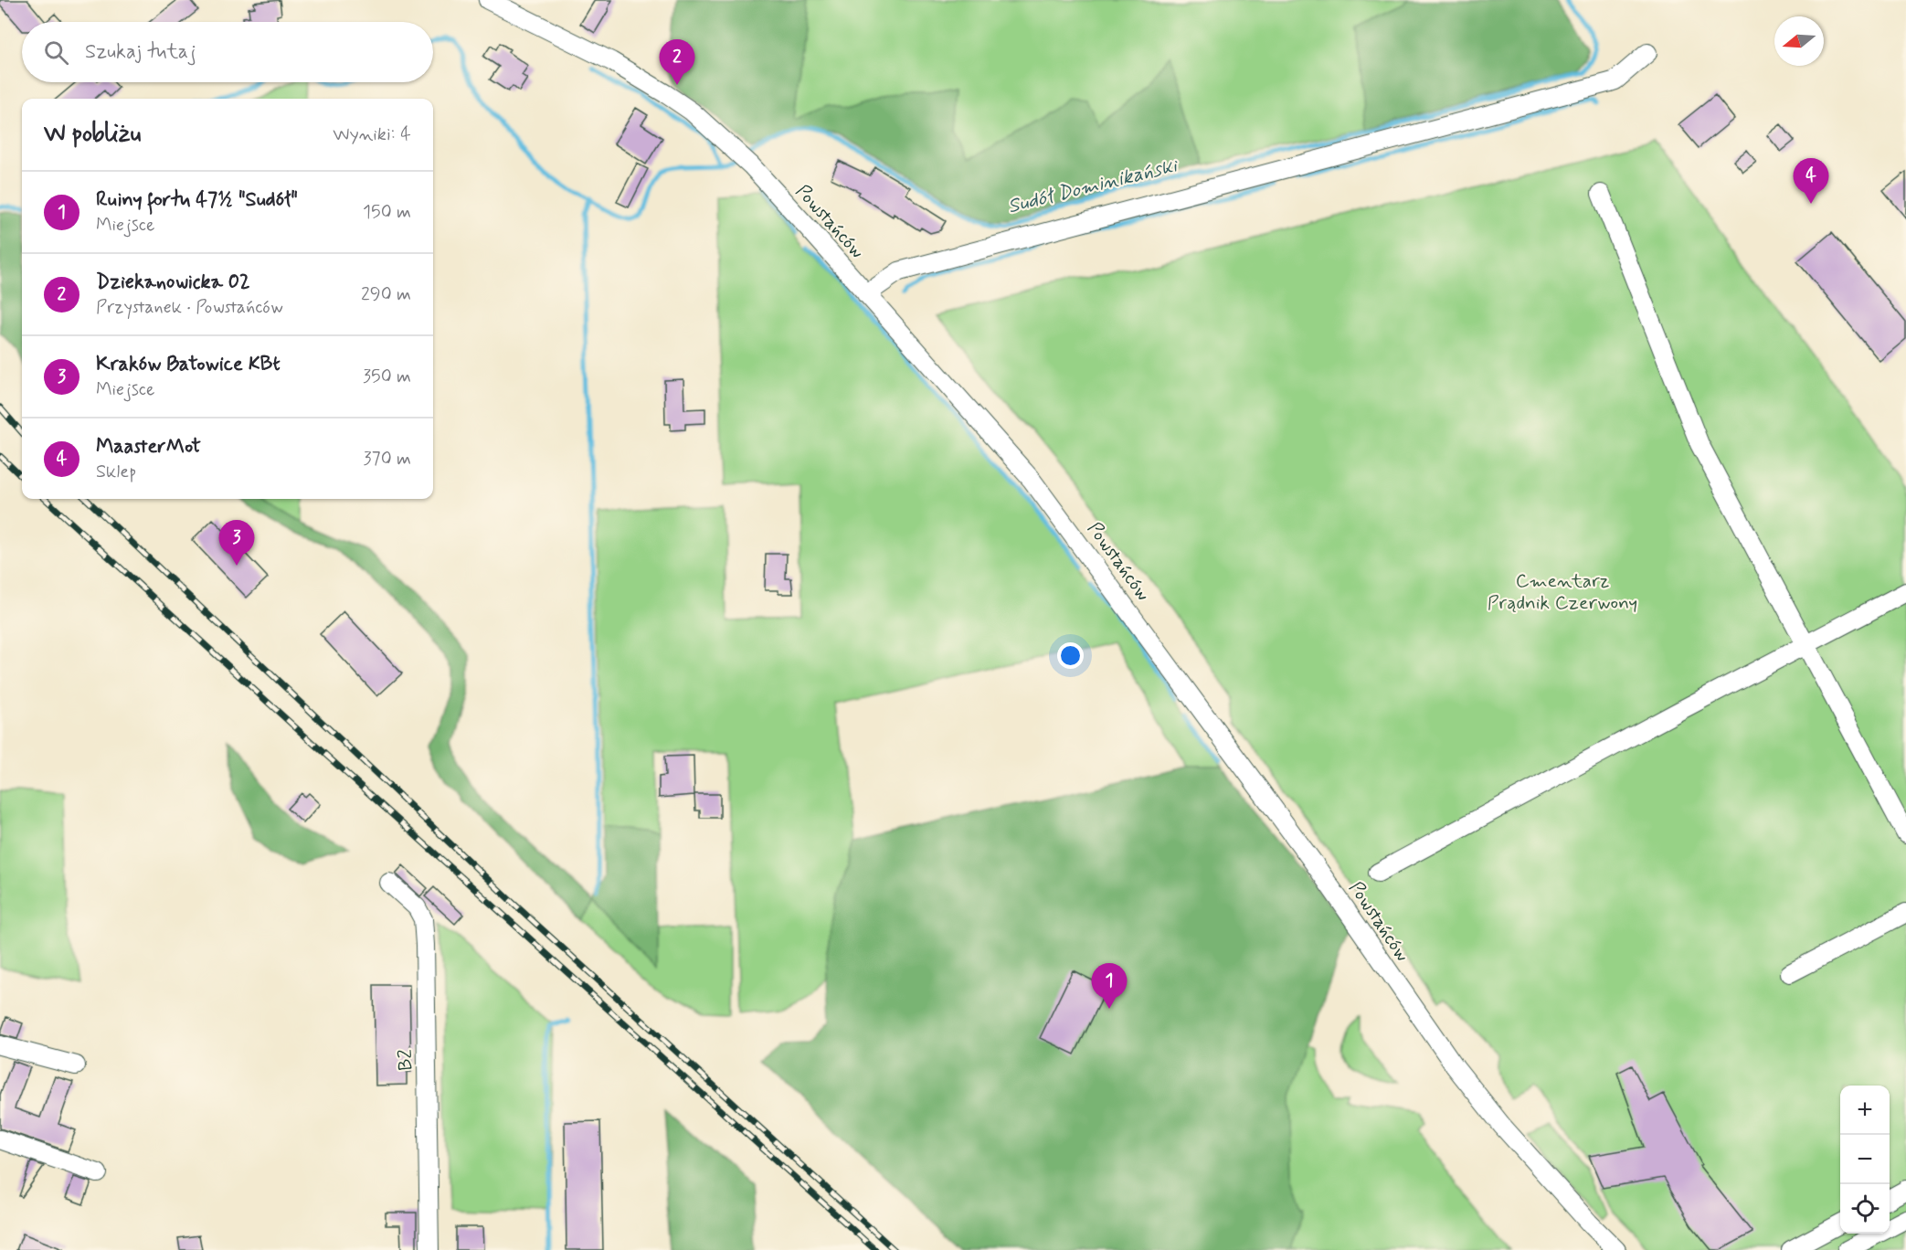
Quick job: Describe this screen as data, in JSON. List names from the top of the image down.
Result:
{
  "streets": {
    "street": ["Powstańców", "B2"]
  },
  "water": ["Sudół Dominikański"],
  "parks": ["Cmentarz Prądnik Czerwony"],
  "north": "left",
  "page": {
    "search": "Szukaj tutaj",
    "pins": [
      "2",
      "4",
      "3",
      "1"
    ],
    "heading": ["W pobliżu", "Wyniki: 4"],
    "list": [
      {
        "mark": "1",
        "name": "Ruiny fortu 47½ \"Sudół\"",
        "note": "Miejsce",
        "value": "150 m"
      },
      {
        "mark": "2",
        "name": "Dziekanowicka 02",
        "note": "Przystanek · Powstańców",
        "value": "290 m"
      },
      {
        "mark": "3",
        "name": "Kraków Batowice KBt",
        "note": "Miejsce",
        "value": "350 m"
      },
      {
        "mark": "4",
        "name": "MaasterMot",
        "note": "Sklep",
        "value": "370 m"
      }
    ],
    "map_buttons": ["+", "−"]
  }
}
